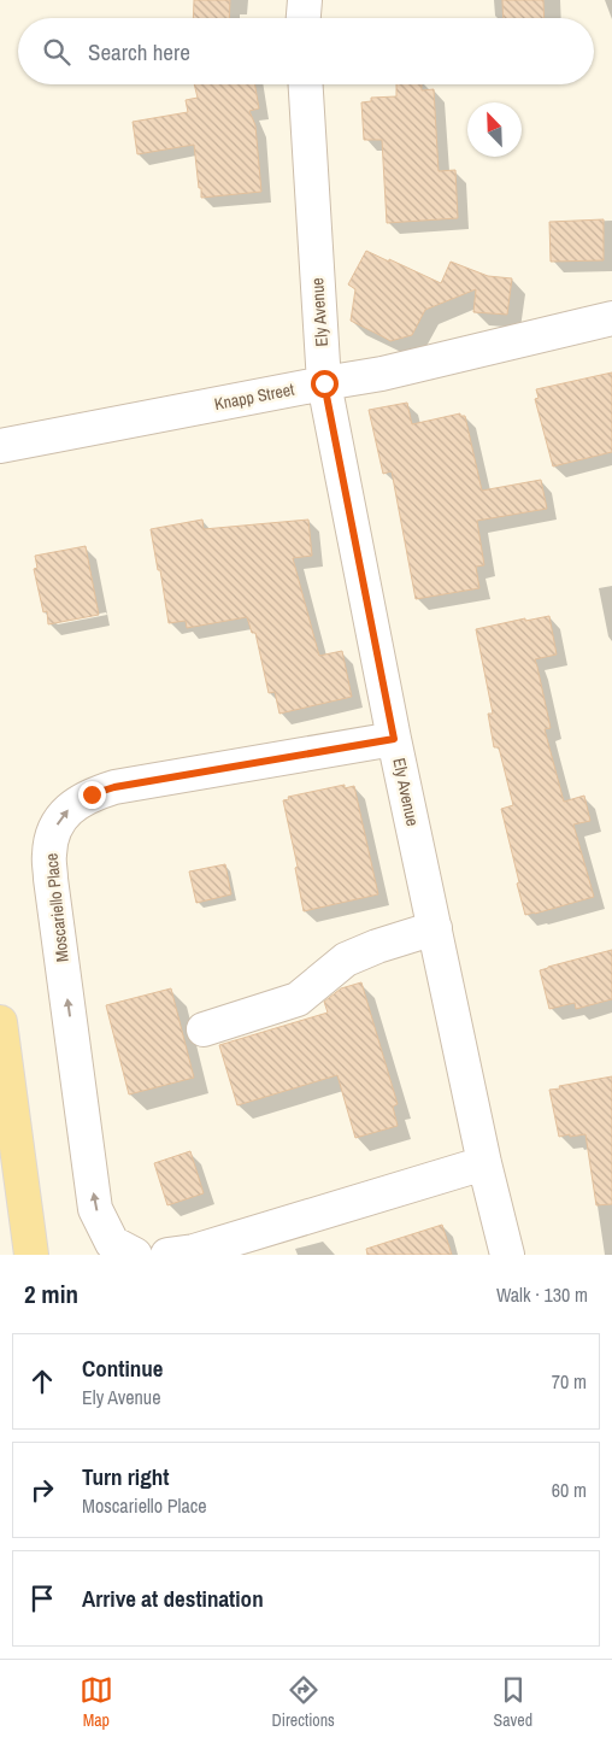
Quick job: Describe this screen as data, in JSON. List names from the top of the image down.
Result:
{
  "streets": {
    "street": ["Ely Avenue", "Knapp Street", "Moscariello Place"]
  },
  "crossings": [
    ["Ely Avenue", "Knapp Street"],
    ["Ely Avenue", "Moscariello Place"]
  ],
  "north": "top left",
  "page": {
    "search": "Search here",
    "heading": ["2 min", "Walk · 130 m"],
    "list": [
      ["Continue", "Ely Avenue", "70 m"],
      ["Turn right", "Moscariello Place", "60 m"],
      "Arrive at destination"
    ],
    "nav": ["Map", "Directions", "Saved"]
  }
}
